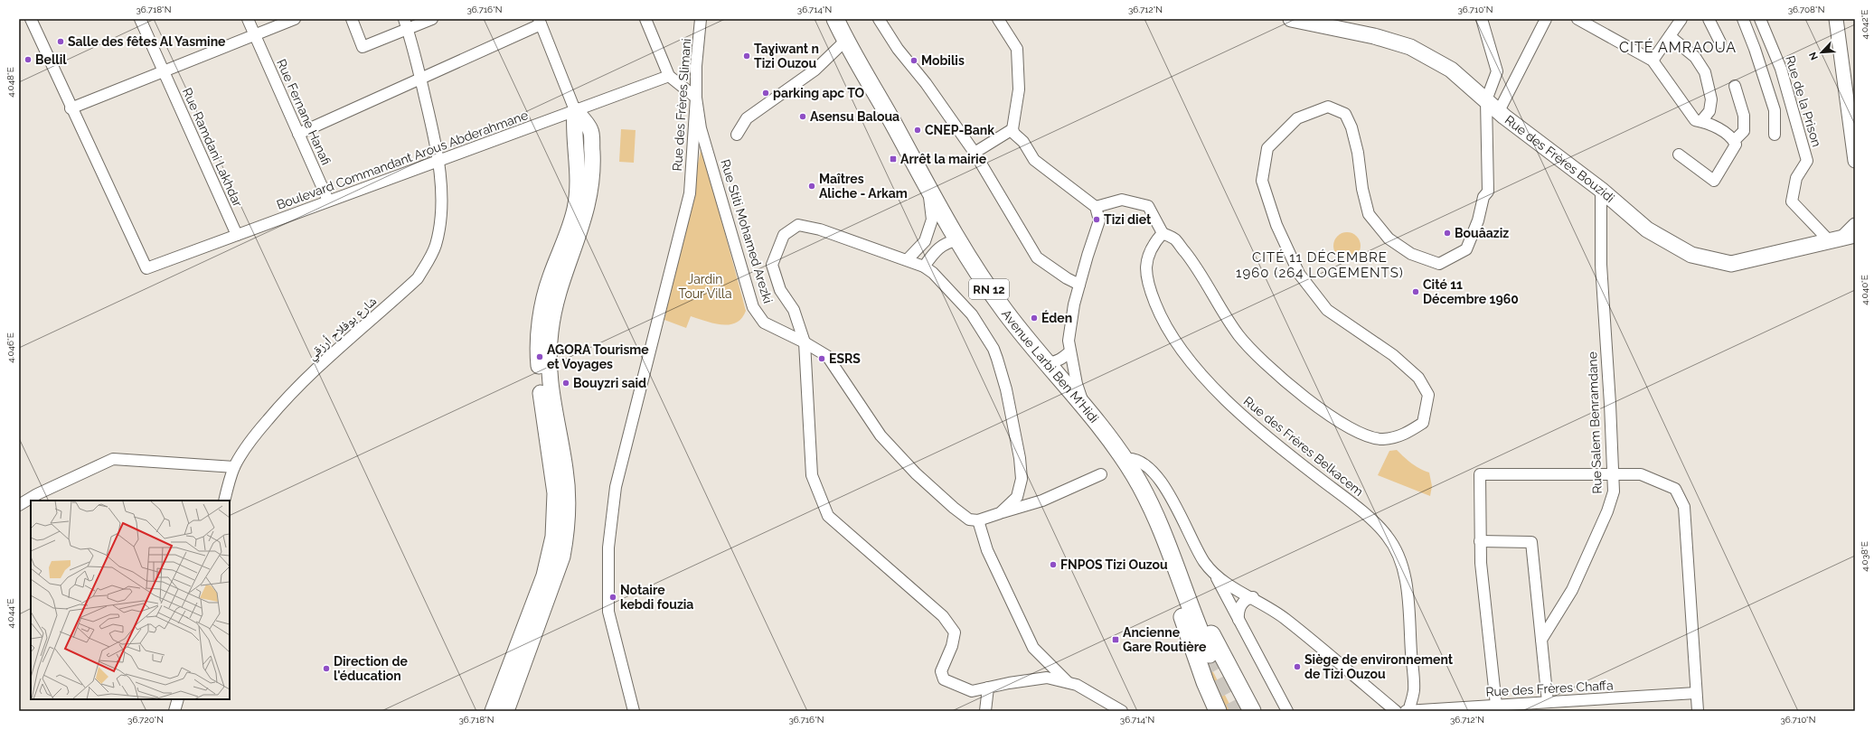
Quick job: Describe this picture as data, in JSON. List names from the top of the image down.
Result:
{
  "streets": {
    "main road": ["Rue des Frères Bouzidi", "RN 12", "Avenue Larbi Ben M'Hidi"],
    "street": [
      "Rue de la Prison",
      "Rue des Frères Slimani",
      "Rue Fernane Hanafi",
      "Rue Ramdani Lakhdar",
      "Boulevard Commandant Arous Abderahmane",
      "Rue Stiti Mohamed Arezki",
      "شارع بوفلاح أرزقي",
      "Rue Salem Benramdane",
      "Rue des Frères Belkacem",
      "Rue des Frères Chaffa"
    ]
  },
  "crossings": [
    ["Rue de la Prison", "Rue des Frères Bouzidi"],
    ["Rue des Frères Slimani", "Rue Stiti Mohamed Arezki"],
    ["Rue Fernane Hanafi", "Boulevard Commandant Arous Abderahmane"],
    ["Rue Ramdani Lakhdar", "Boulevard Commandant Arous Abderahmane"],
    ["Rue des Frères Bouzidi", "Rue Salem Benramdane"],
    ["Boulevard Commandant Arous Abderahmane", "شارع بوفلاح أرزقي"],
    ["Rue des Frères Belkacem", "Rue des Frères Chaffa"]
  ],
  "districts": ["CITÉ AMRAOUA", "CITÉ 11 DÉCEMBRE 1960 (264 LOGEMENTS)"],
  "parks": ["Jardin Tour Villa"],
  "places": {
    "other": [
      "Salle des fêtes Al Yasmine",
      "Taɣiwant n Tizi Ouzou",
      "Bellil",
      "Mobilis",
      "parking apc TO",
      "Asensu Baloua",
      "CNEP-Bank",
      "Maîtres Aliche - Arkam",
      "Tizi diet",
      "Bouâaziz",
      "Cité 11 Décembre 1960",
      "Éden",
      "AGORA Tourisme et Voyages",
      "ESRS",
      "Bouyzri said",
      "FNPOS Tizi Ouzou",
      "Notaire kebdi fouzia",
      "Siège de environnement de Tizi Ouzou",
      "Direction de l'éducation"
    ],
    "transit": ["Arrêt la mairie", "Ancienne Gare Routière"]
  },
  "north": "bottom left",
  "coordinates": [
    "36.718°N",
    "36.716°N",
    "36.714°N",
    "36.712°N",
    "36.710°N",
    "36.708°N",
    "4.042°E",
    "4.048°E",
    "4.040°E",
    "4.046°E",
    "4.038°E",
    "4.044°E",
    "36.720°N"
  ]
}
